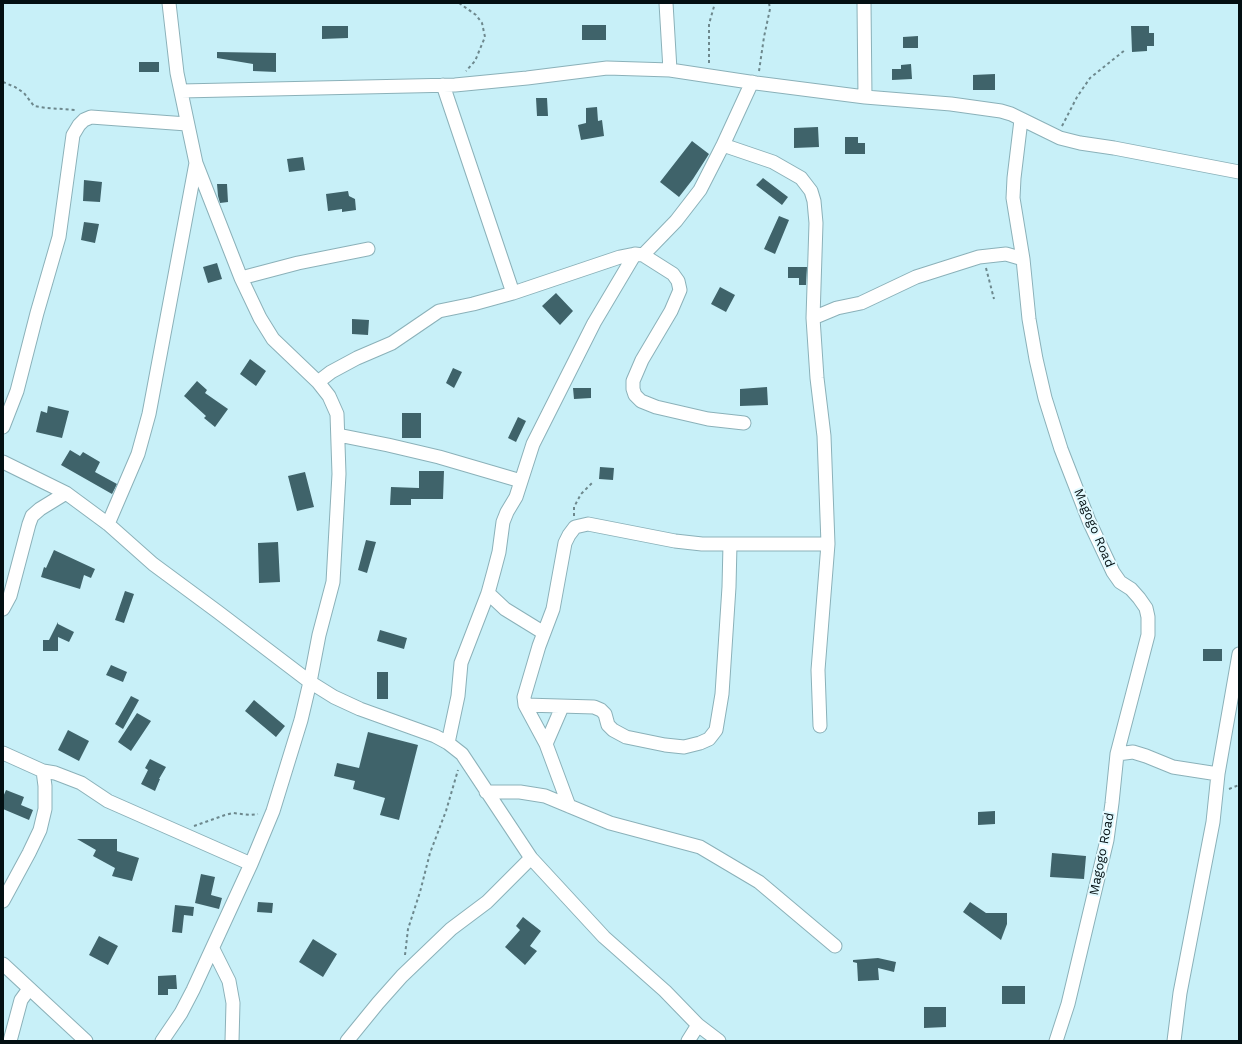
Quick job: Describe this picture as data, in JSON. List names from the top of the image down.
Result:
{
  "streets": {
    "street": ["Magogo Road"]
  }
}
